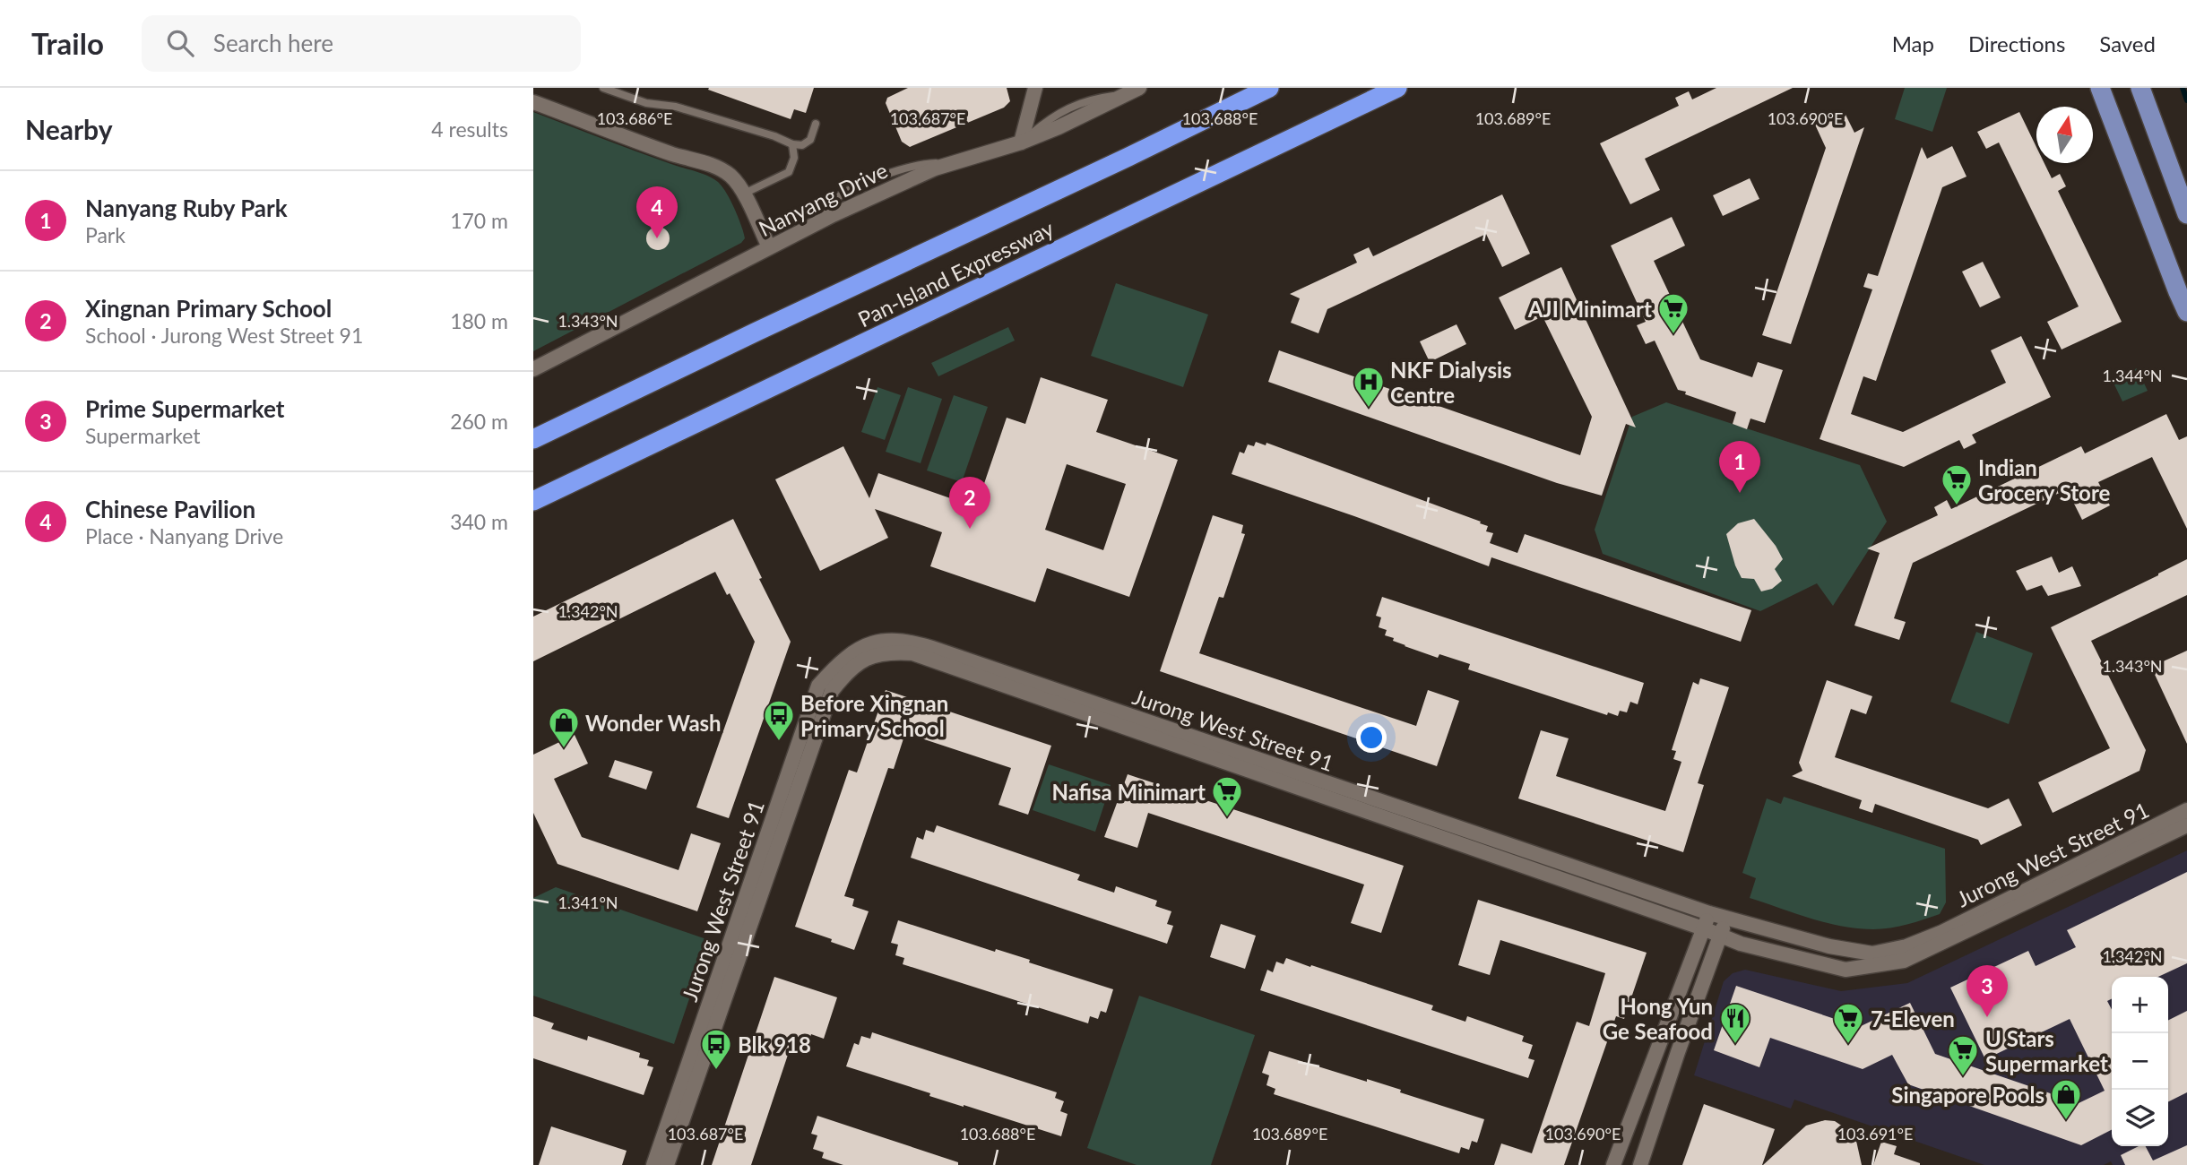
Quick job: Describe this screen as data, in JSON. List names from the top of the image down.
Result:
{
  "streets": {
    "highway": ["Pan-Island Expressway"],
    "street": ["Nanyang Drive", "Jurong West Street 91"]
  },
  "places": {
    "supermarket": [
      "AJI Minimart",
      "Indian Grocery Store",
      "Nafisa Minimart",
      "7-Eleven",
      "U Stars Supermarket"
    ],
    "hospital": ["NKF Dialysis Centre"],
    "bus stop": ["Before Xingnan Primary School", "Blk 918"],
    "shop": ["Wonder Wash", "Singapore Pools"],
    "restaurant": ["Hong Yun Ge Seafood"]
  },
  "north": "top",
  "page": {
    "header": "Trailo",
    "search": "Search here",
    "nav": ["Map", "Directions", "Saved"],
    "heading": ["Nearby", "4 results"],
    "list": [
      {
        "mark": "1",
        "name": "Nanyang Ruby Park",
        "note": "Park",
        "value": "170 m"
      },
      {
        "mark": "2",
        "name": "Xingnan Primary School",
        "note": "School · Jurong West Street 91",
        "value": "180 m"
      },
      {
        "mark": "3",
        "name": "Prime Supermarket",
        "note": "Supermarket",
        "value": "260 m"
      },
      {
        "mark": "4",
        "name": "Chinese Pavilion",
        "note": "Place · Nanyang Drive",
        "value": "340 m"
      }
    ],
    "pins": [
      "4",
      "1",
      "2",
      "3"
    ],
    "map_buttons": ["+", "−"]
  },
  "coordinates": [
    "103.686°E",
    "103.687°E",
    "103.688°E",
    "103.689°E",
    "103.690°E",
    "1.343°N",
    "1.344°N",
    "1.342°N",
    "1.341°N",
    "103.691°E"
  ]
}
